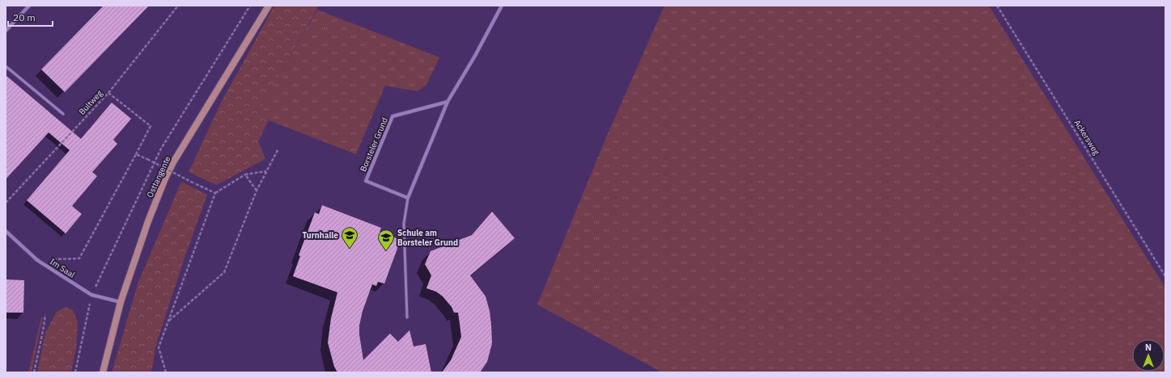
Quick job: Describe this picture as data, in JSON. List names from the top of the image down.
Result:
{
  "streets": {
    "main road": ["Osttangente"],
    "street": ["Borsteler Grund", "Im Saal"],
    "path": ["Bultweg", "Ackersweg"]
  },
  "crossings": [
    ["Osttangente", "Im Saal"]
  ],
  "places": {
    "school or university": ["Turnhalle", "Schule am Borsteler Grund"]
  },
  "scale_bar": "20 m",
  "north": "top"
}
